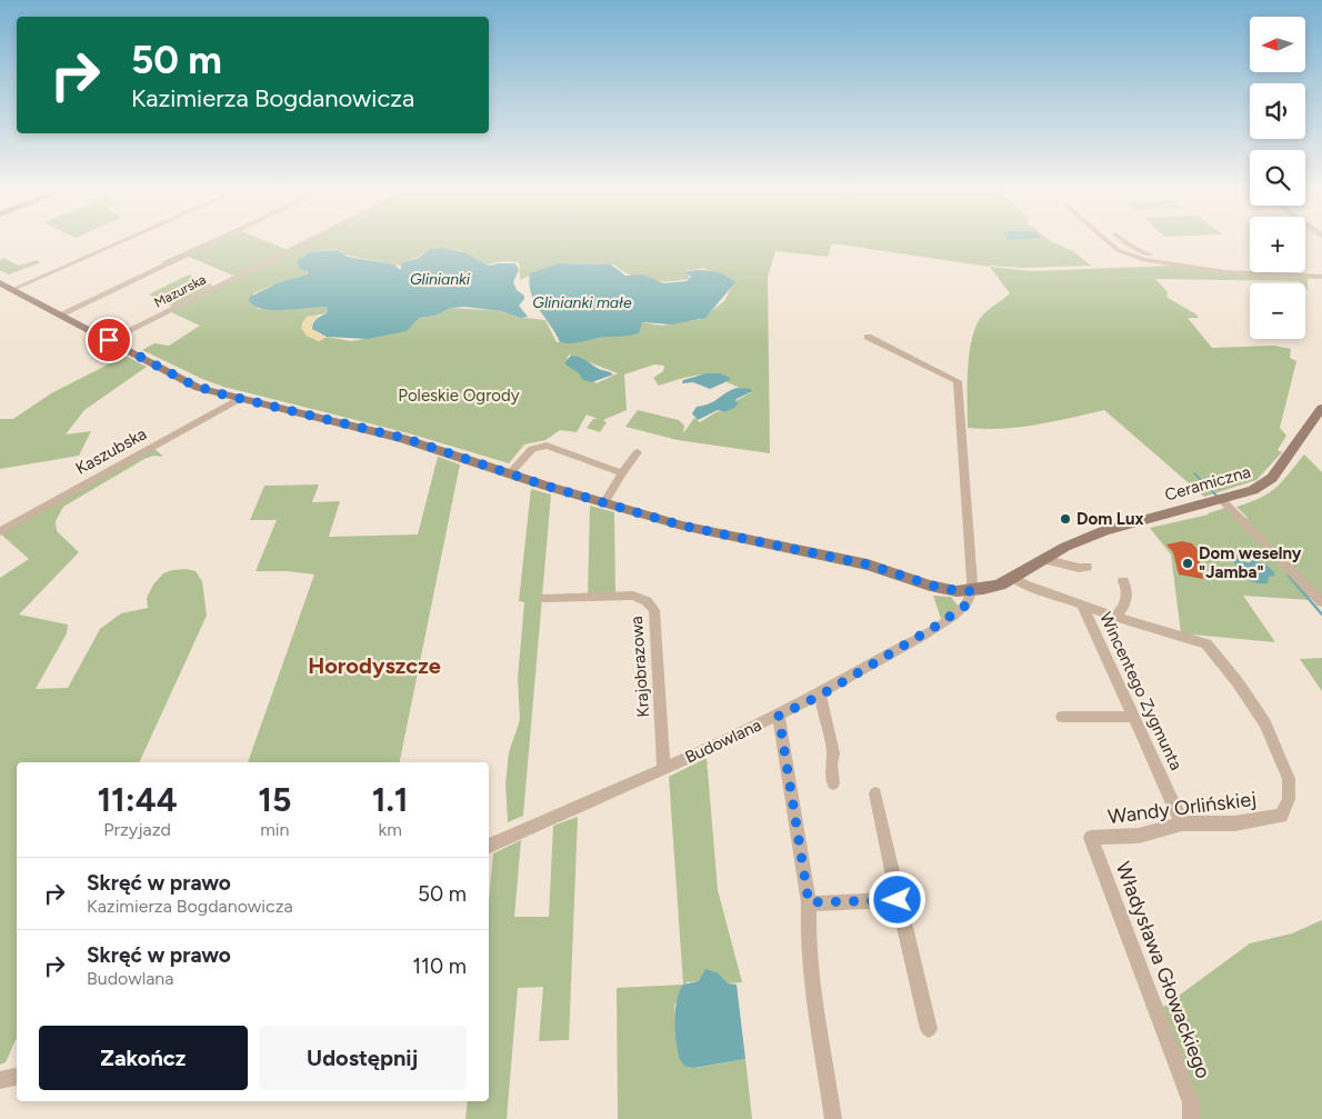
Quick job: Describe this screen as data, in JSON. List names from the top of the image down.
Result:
{
  "streets": {
    "street": [
      "Mazurska",
      "Kaszubska",
      "Ceramiczna",
      "Krajobrazowa",
      "Wincentego Zygmunta",
      "Budowlana",
      "Wandy Orlińskiej",
      "Władysława Głowackiego"
    ]
  },
  "crossings": [
    ["Mazurska", "Ceramiczna"],
    ["Kaszubska", "Ceramiczna"],
    ["Ceramiczna", "Budowlana"],
    ["Krajobrazowa", "Budowlana"],
    ["Wincentego Zygmunta", "Wandy Orlińskiej"],
    ["Wandy Orlińskiej", "Władysława Głowackiego"]
  ],
  "districts": ["Horodyszcze"],
  "water": ["Glinianki", "Glinianki małe"],
  "parks": ["Poleskie Ogrody"],
  "places": ["Dom Lux", "Dom weselny \"Jamba\""],
  "north": "left",
  "page": {
    "map_buttons": ["+", "−"],
    "turn": ["50 m", "Kazimierza Bogdanowicza"],
    "eta": [
      "11:44",
      "Przyjazd",
      "15",
      "min",
      "1.1",
      "km"
    ],
    "list": [
      {
        "name": "Skręć w prawo",
        "note": "Kazimierza Bogdanowicza",
        "value": "50 m"
      },
      {
        "name": "Skręć w prawo",
        "note": "Budowlana",
        "value": "110 m"
      }
    ],
    "buttons": ["Zakończ", "Udostępnij"]
  }
}
